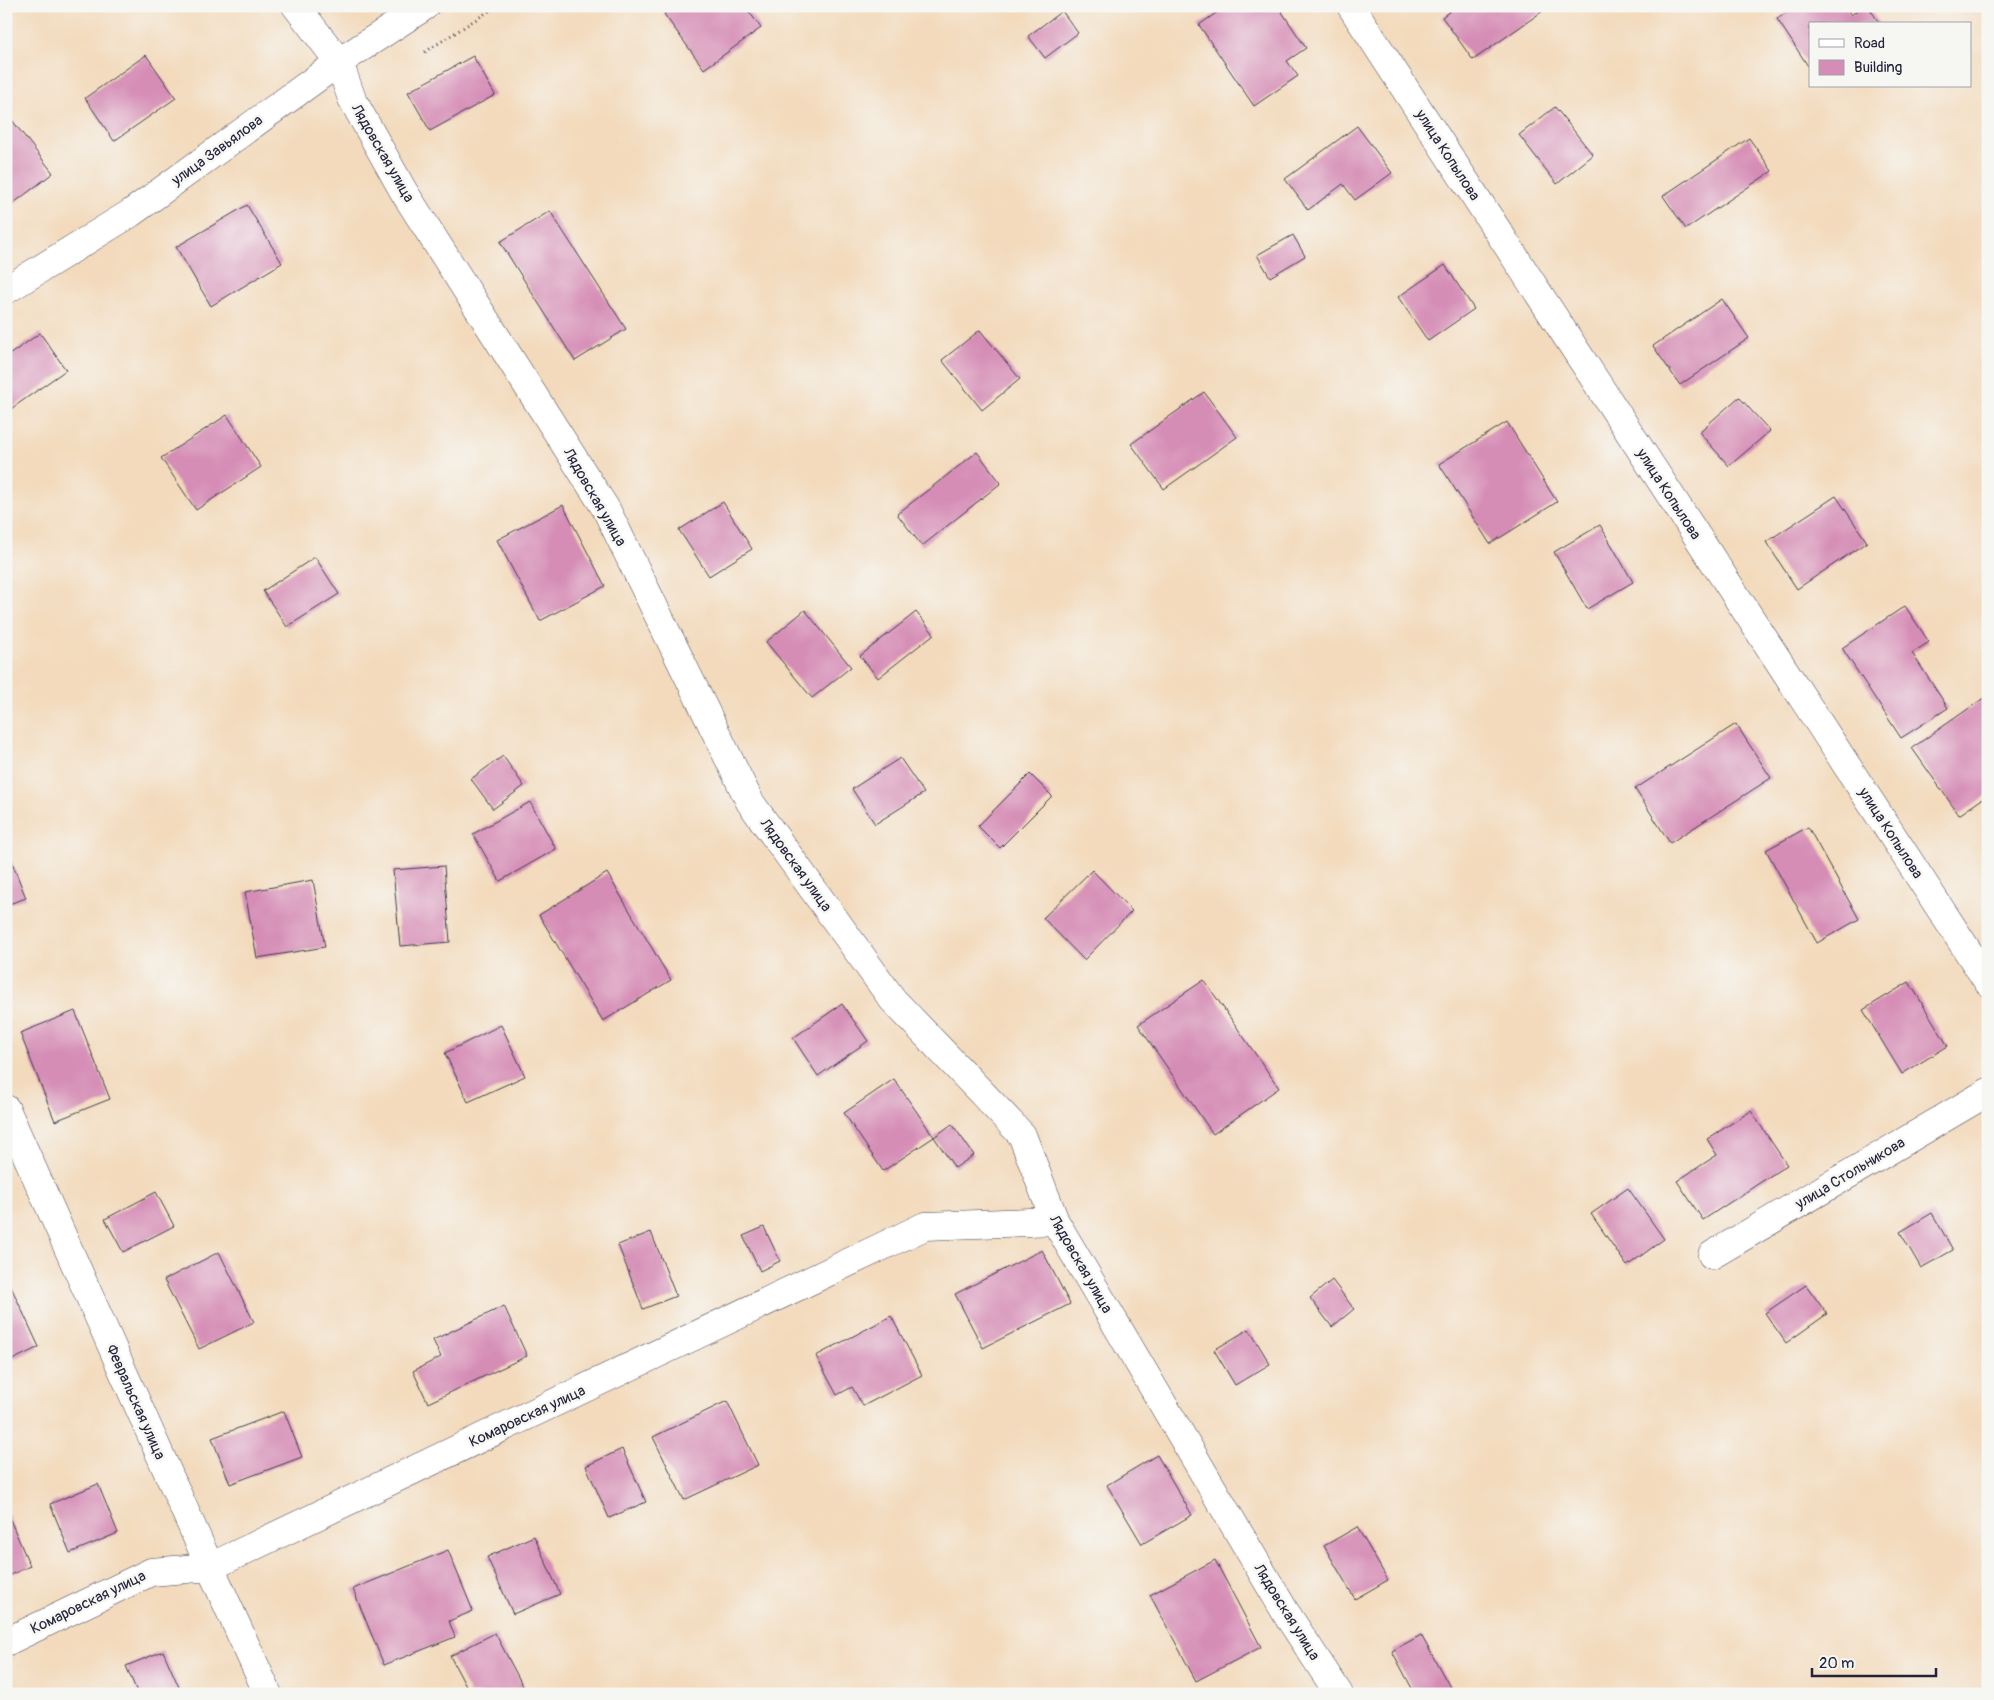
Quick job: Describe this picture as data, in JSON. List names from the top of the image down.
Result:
{
  "streets": {
    "street": [
      "улица Завьялова",
      "Лядовская улица",
      "улица Копылова",
      "улица Стольникова",
      "Февральская улица",
      "Комаровская улица"
    ]
  },
  "crossings": [
    ["улица Завьялова", "Лядовская улица"],
    ["Лядовская улица", "Комаровская улица"],
    ["Февральская улица", "Комаровская улица"]
  ],
  "legend": ["Road", "Building"],
  "scale_bar": "20 m"
}
